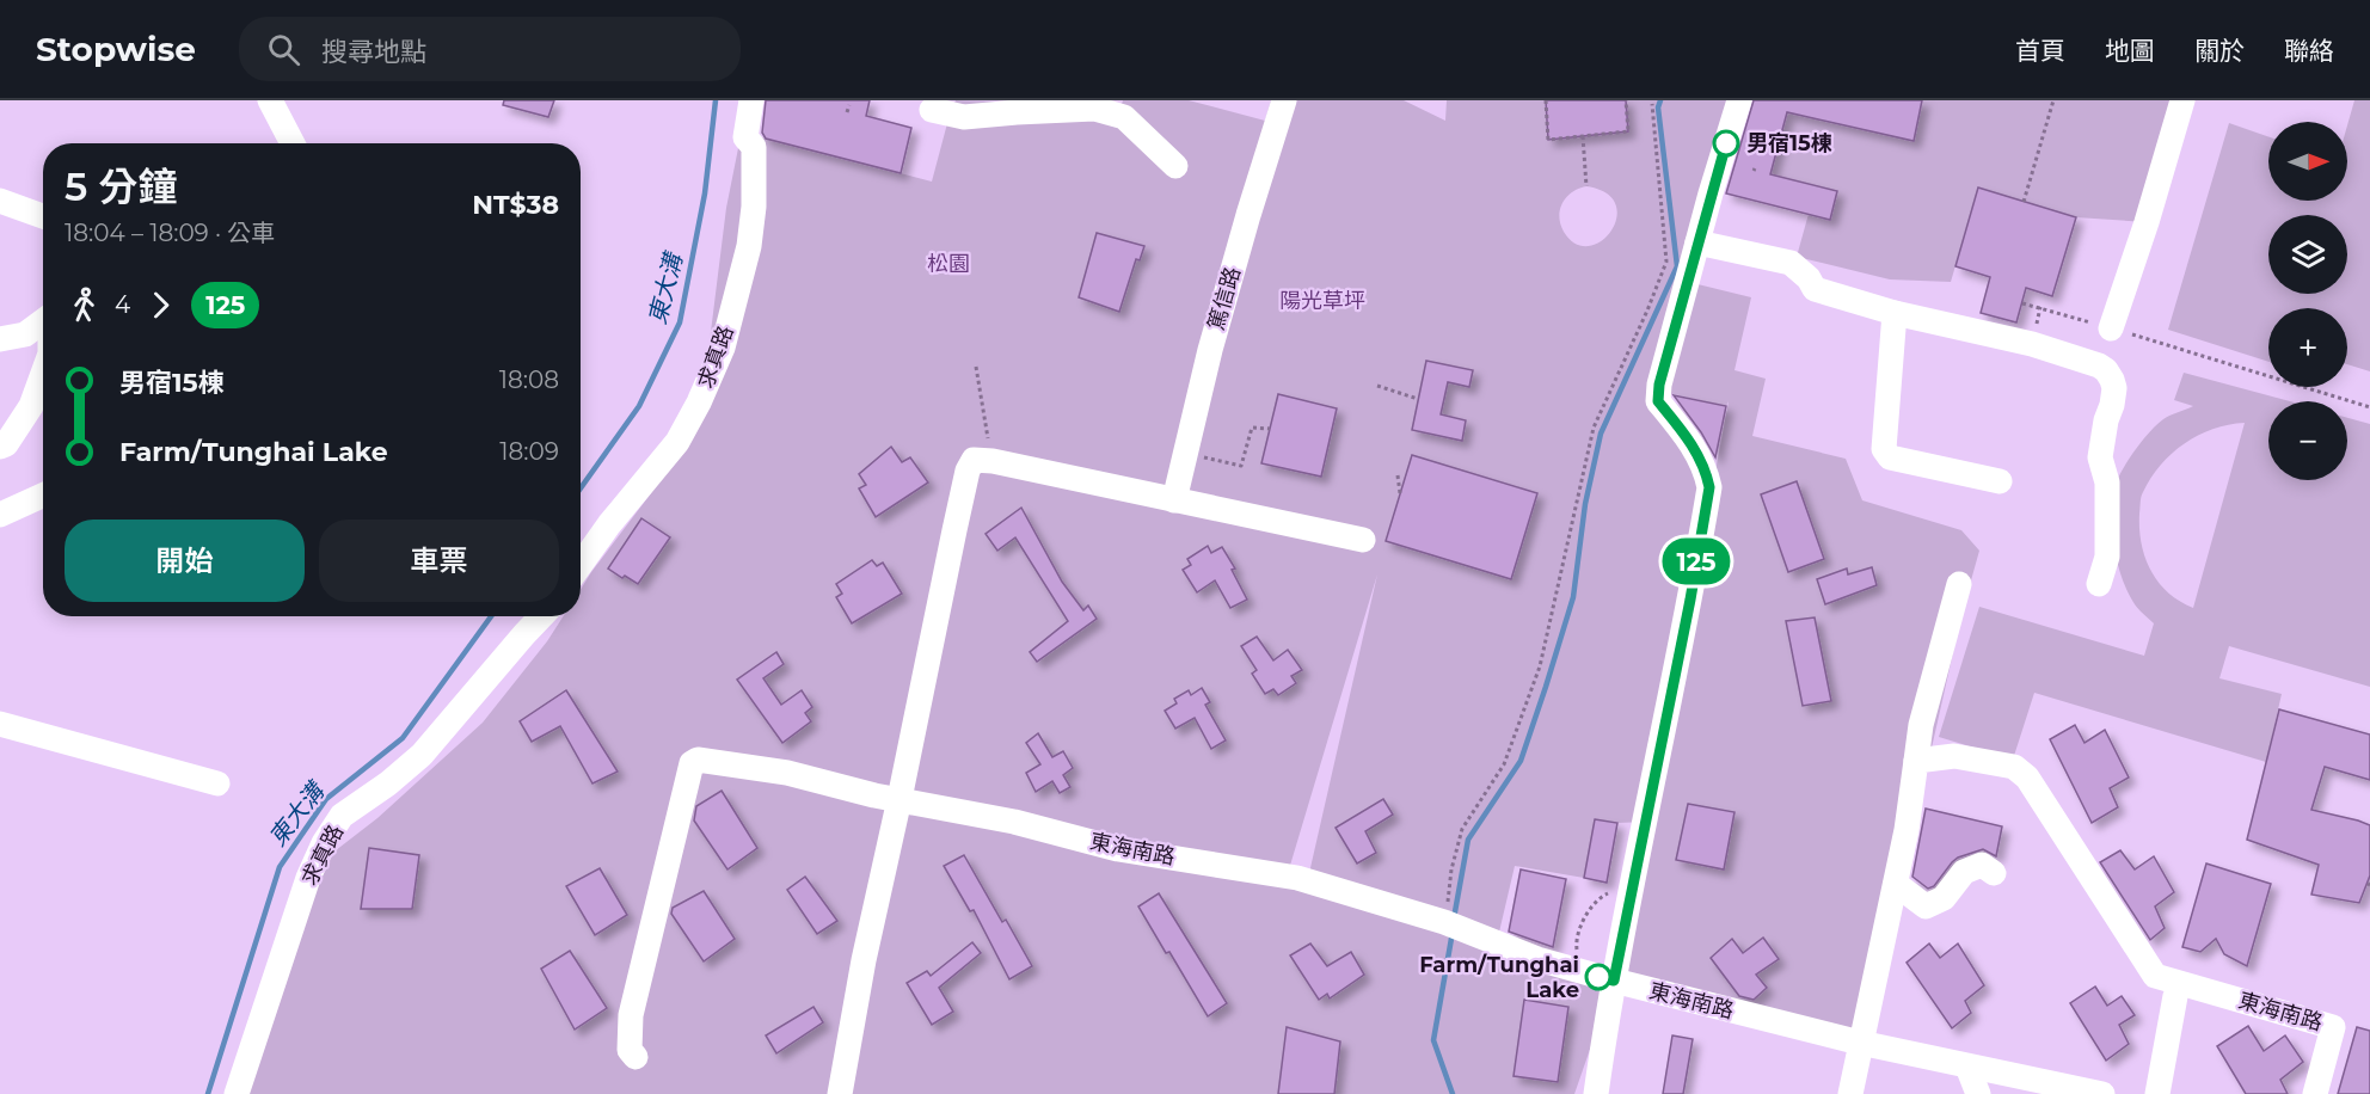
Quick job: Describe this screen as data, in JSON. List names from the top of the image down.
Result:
{
  "streets": {
    "street": ["篤信路", "求真路", "東海南路"]
  },
  "water": ["東大溝"],
  "parks": ["松園", "陽光草坪"],
  "places": ["男宿15棟", "Farm/Tunghai Lake"],
  "lines": ["bus line 125"],
  "north": "right",
  "page": {
    "header": "Stopwise",
    "search": "搜尋地點",
    "nav": [
      "首頁",
      "地圖",
      "關於",
      "聯絡"
    ],
    "on_map": "125",
    "map_buttons": ["+", "−"],
    "heading": ["5 分鐘", "18:04 – 18:09 · 公車", "NT$38"],
    "legs": ["4", "125"],
    "list": [
      {
        "name": "男宿15棟",
        "value": "18:08"
      },
      {
        "name": "Farm/Tunghai Lake",
        "value": "18:09"
      }
    ],
    "buttons": ["開始", "車票"]
  }
}
